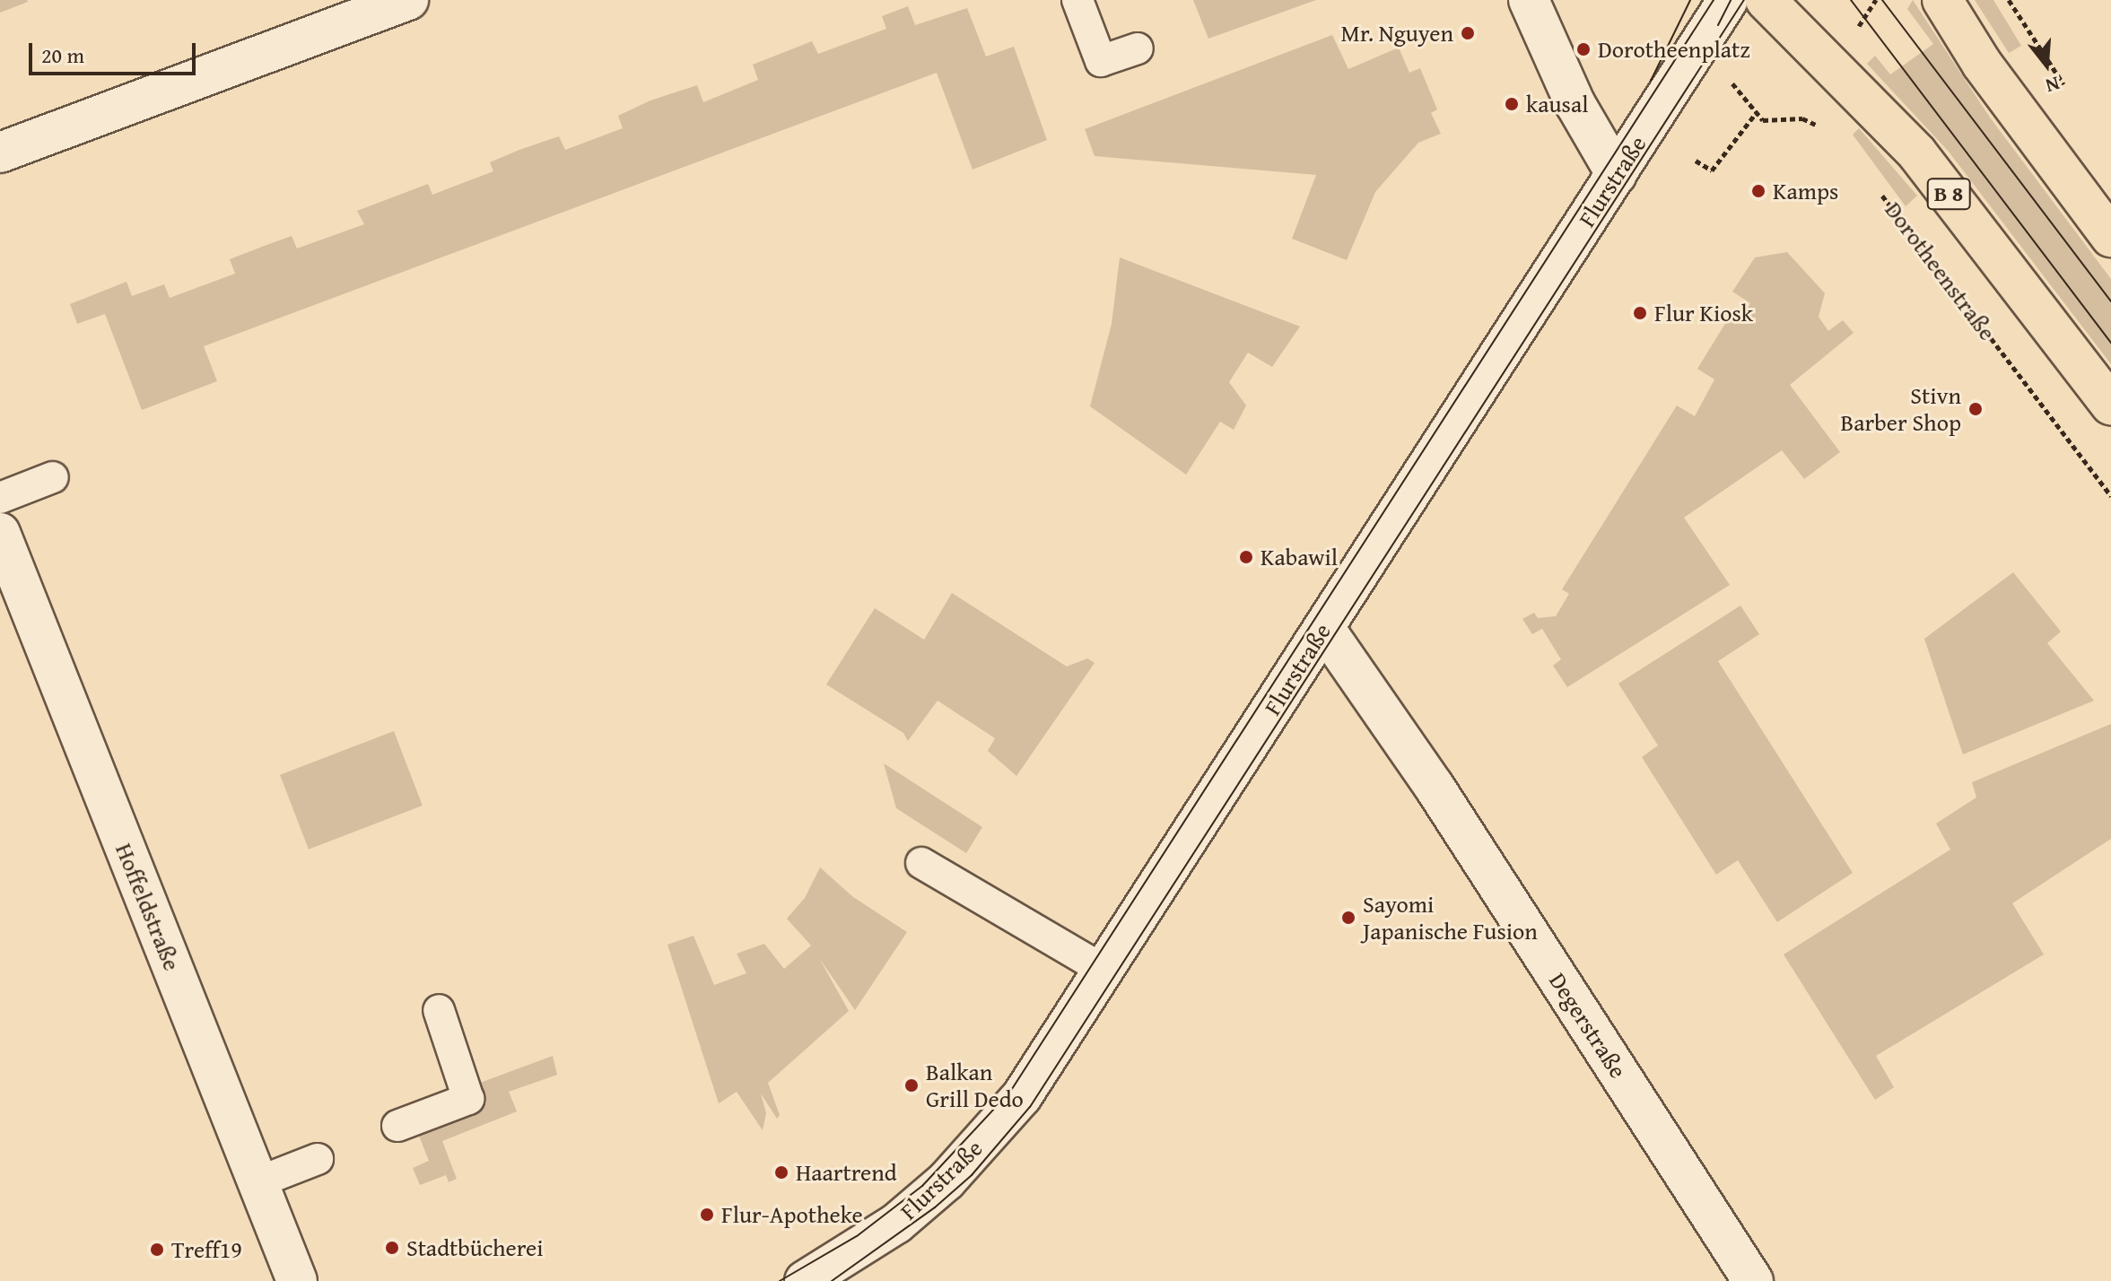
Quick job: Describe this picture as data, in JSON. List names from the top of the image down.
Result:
{
  "streets": {
    "main road": ["B 8"],
    "street": ["Flurstraße", "Hoffeldstraße", "Degerstraße"],
    "path": ["Dorotheenstraße"]
  },
  "crossings": [
    ["Flurstraße", "Degerstraße"]
  ],
  "places": [
    "Mr. Nguyen",
    "Dorotheenplatz",
    "kausal",
    "Kamps",
    "Flur Kiosk",
    "Stivn Barber Shop",
    "Kabawil",
    "Sayomi Japanische Fusion",
    "Balkan Grill Dedo",
    "Haartrend",
    "Flur-Apotheke",
    "Stadtbücherei",
    "Treff19"
  ],
  "scale_bar": "20 m",
  "north": "bottom"
}
